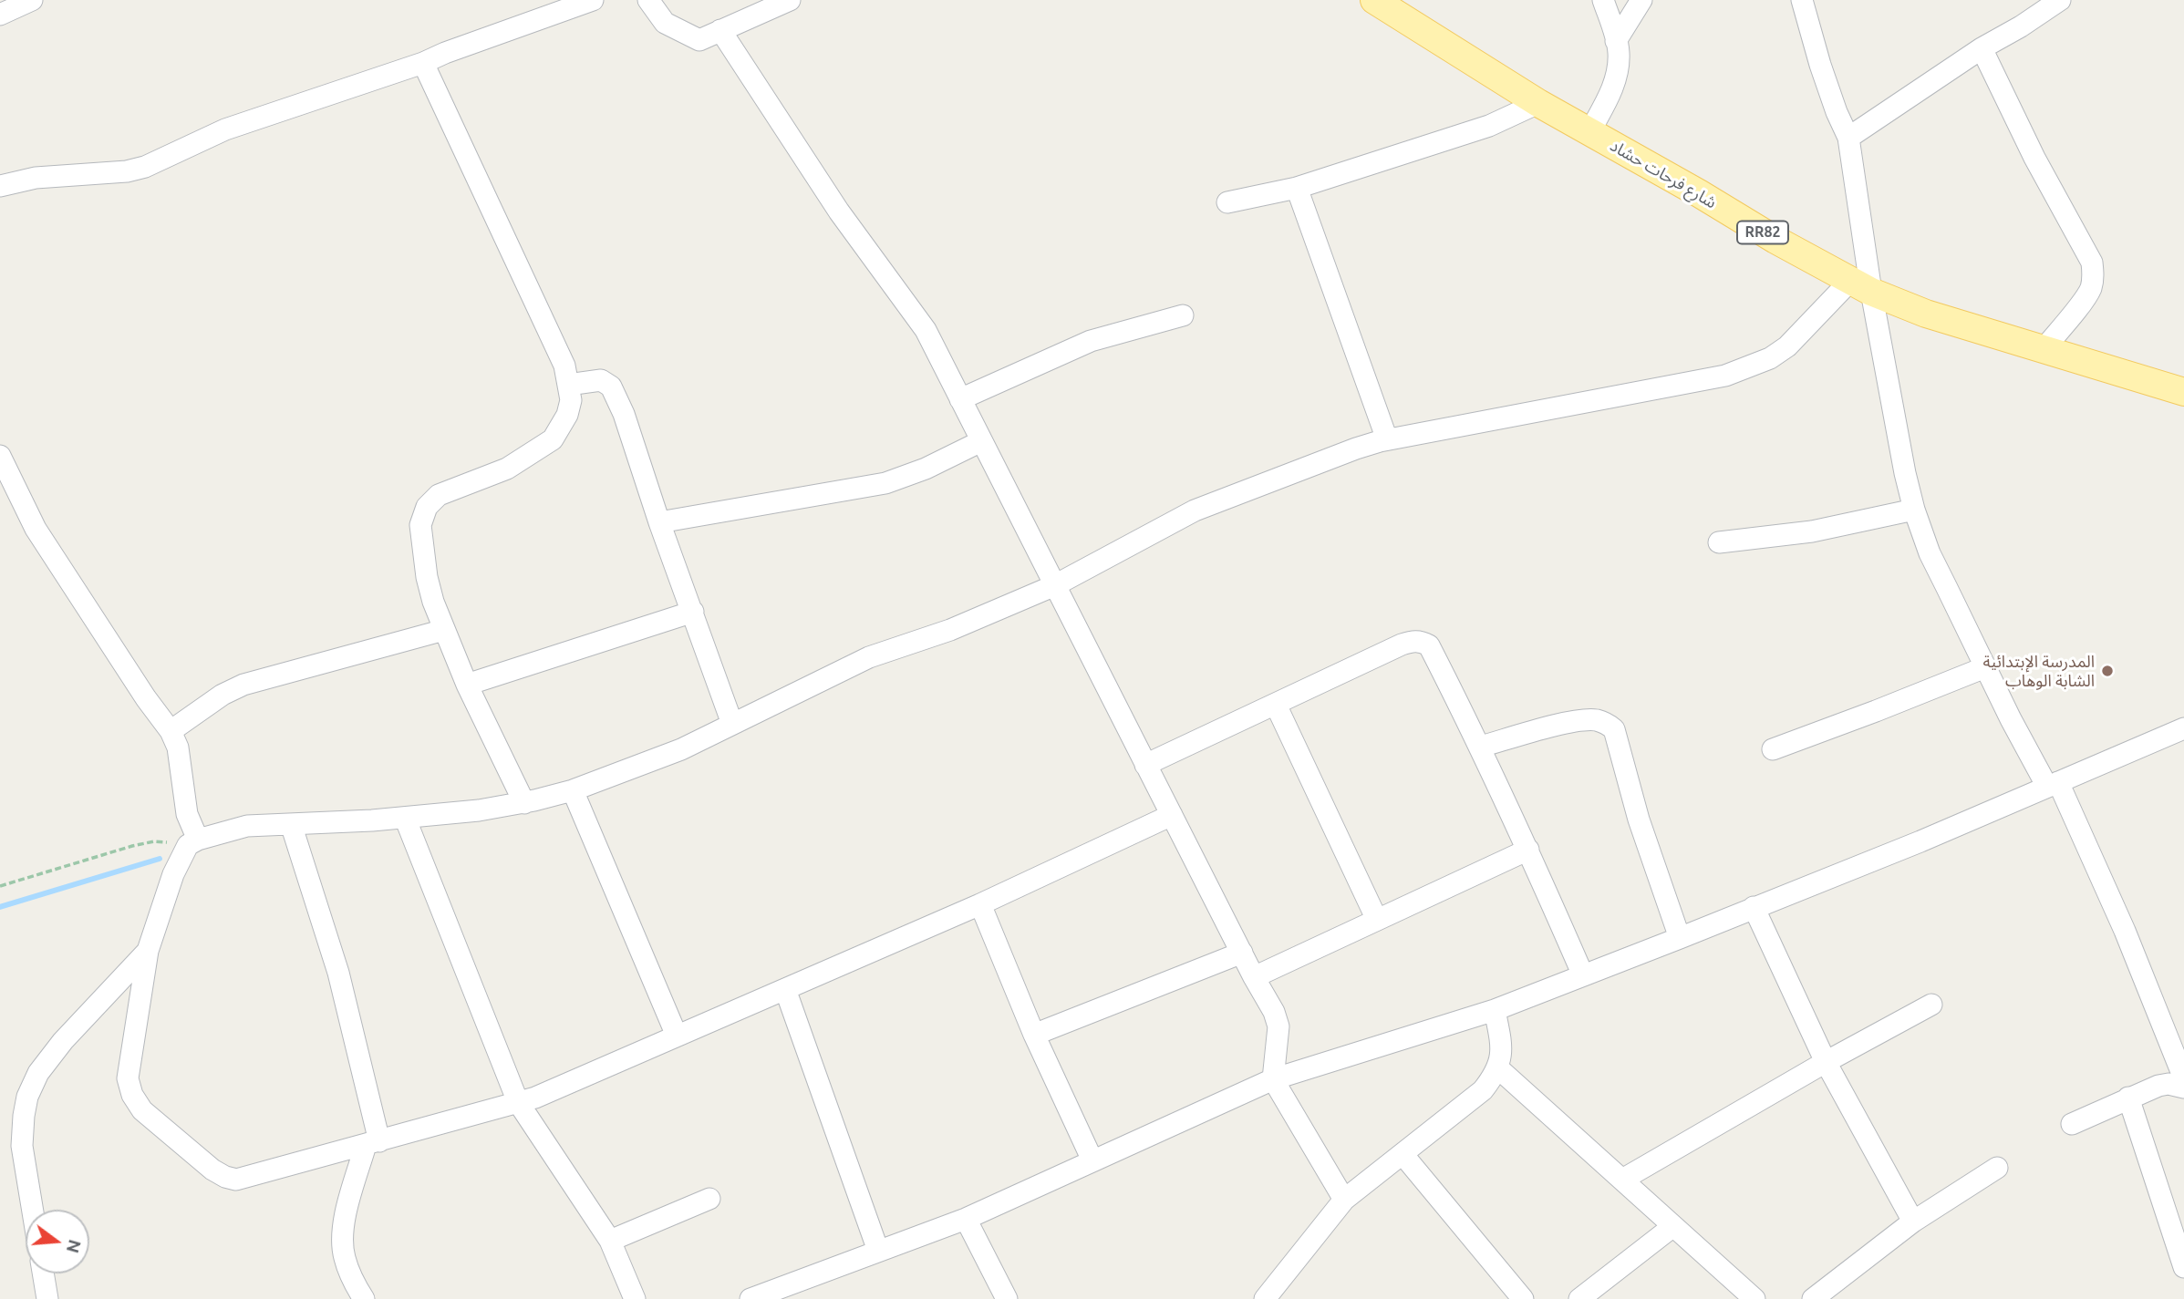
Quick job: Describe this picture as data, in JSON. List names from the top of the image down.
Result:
{
  "streets": {
    "main road": ["شارع فرحات حشاد", "RR82"]
  },
  "places": ["المدرسة الإبتدائية الشابة الوهاب"],
  "north": "right"
}
